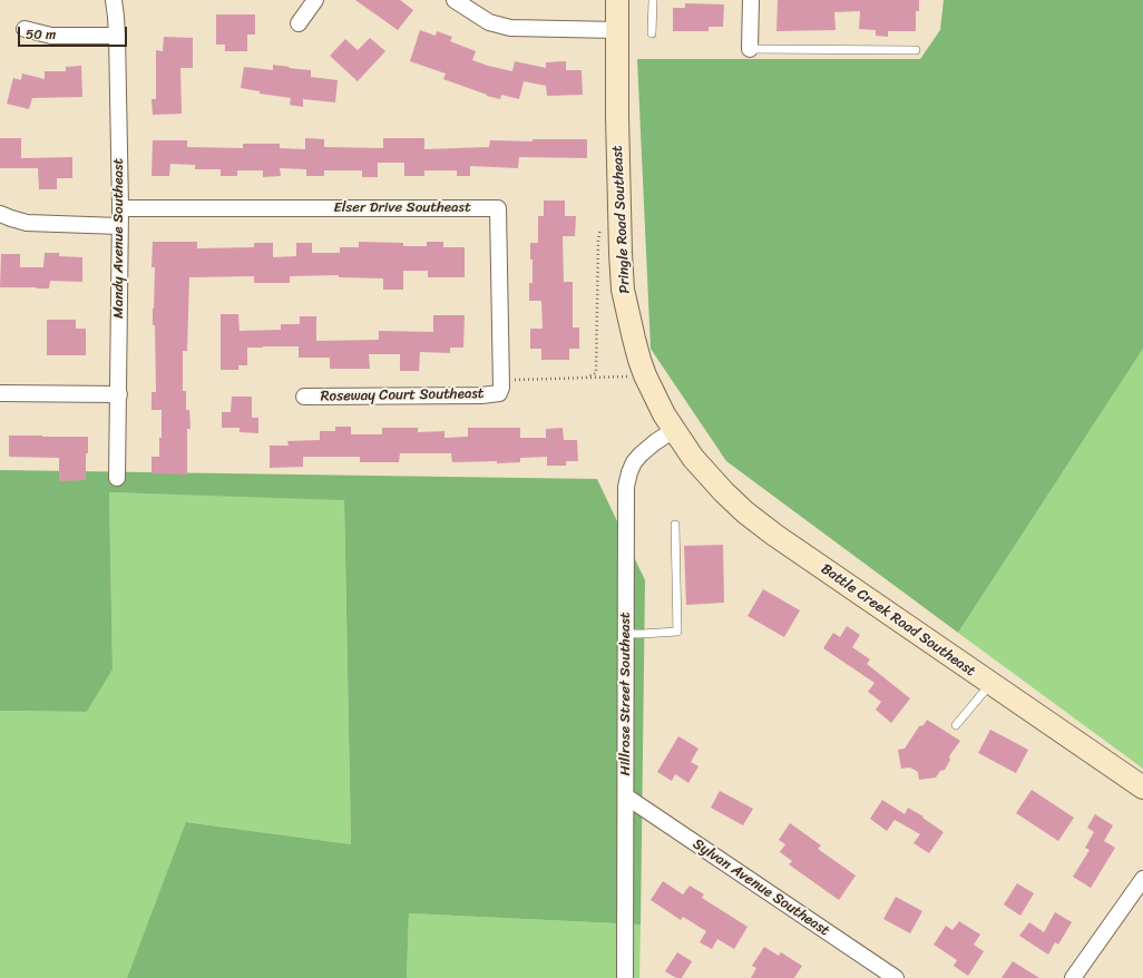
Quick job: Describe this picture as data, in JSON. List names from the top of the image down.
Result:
{
  "streets": {
    "main road": ["Pringle Road Southeast", "Battle Creek Road Southeast"],
    "street": [
      "Elser Drive Southeast",
      "Mandy Avenue Southeast",
      "Roseway Court Southeast",
      "Hillrose Street Southeast",
      "Sylvan Avenue Southeast"
    ]
  },
  "crossings": [
    ["Elser Drive Southeast", "Mandy Avenue Southeast"],
    ["Elser Drive Southeast", "Roseway Court Southeast"],
    ["Pringle Road Southeast", "Battle Creek Road Southeast"],
    ["Pringle Road Southeast", "Hillrose Street Southeast"],
    ["Battle Creek Road Southeast", "Hillrose Street Southeast"],
    ["Hillrose Street Southeast", "Sylvan Avenue Southeast"]
  ],
  "scale_bar": "50 m"
}
